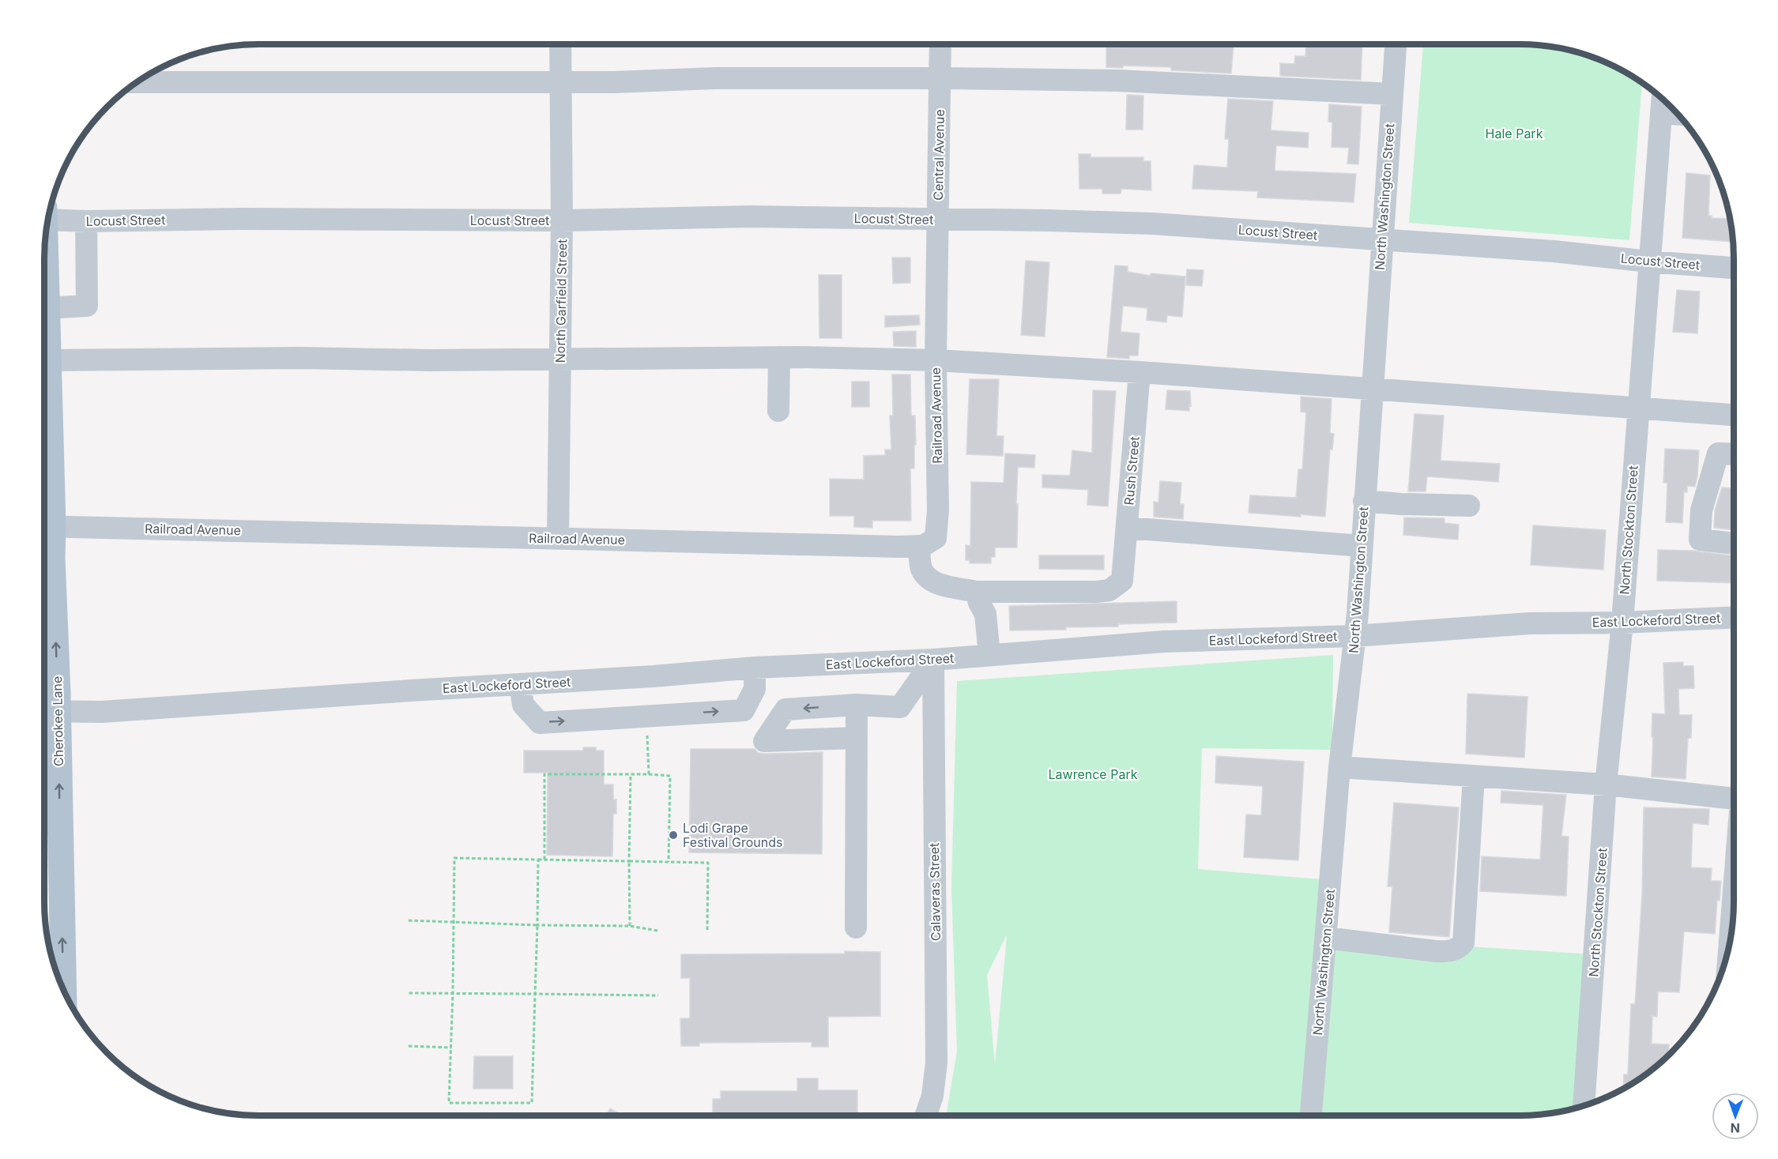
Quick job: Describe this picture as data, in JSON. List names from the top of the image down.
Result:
{
  "streets": {
    "main road": ["Cherokee Lane"],
    "street": [
      "Central Avenue",
      "North Washington Street",
      "Locust Street",
      "North Garfield Street",
      "Railroad Avenue",
      "Rush Street",
      "North Stockton Street",
      "East Lockeford Street",
      "Calaveras Street"
    ]
  },
  "crossings": [
    ["Central Avenue", "Locust Street"],
    ["Central Avenue", "Railroad Avenue"],
    ["North Washington Street", "Locust Street"],
    ["North Washington Street", "East Lockeford Street"],
    ["Locust Street", "North Garfield Street"],
    ["Locust Street", "North Stockton Street"],
    ["North Garfield Street", "Railroad Avenue"],
    ["Railroad Avenue", "Cherokee Lane"],
    ["North Stockton Street", "East Lockeford Street"],
    ["East Lockeford Street", "Cherokee Lane"],
    ["East Lockeford Street", "Calaveras Street"]
  ],
  "one_way": ["Cherokee Lane"],
  "parks": ["Hale Park", "Lawrence Park"],
  "places": ["Lodi Grape Festival Grounds"],
  "north": "bottom"
}
